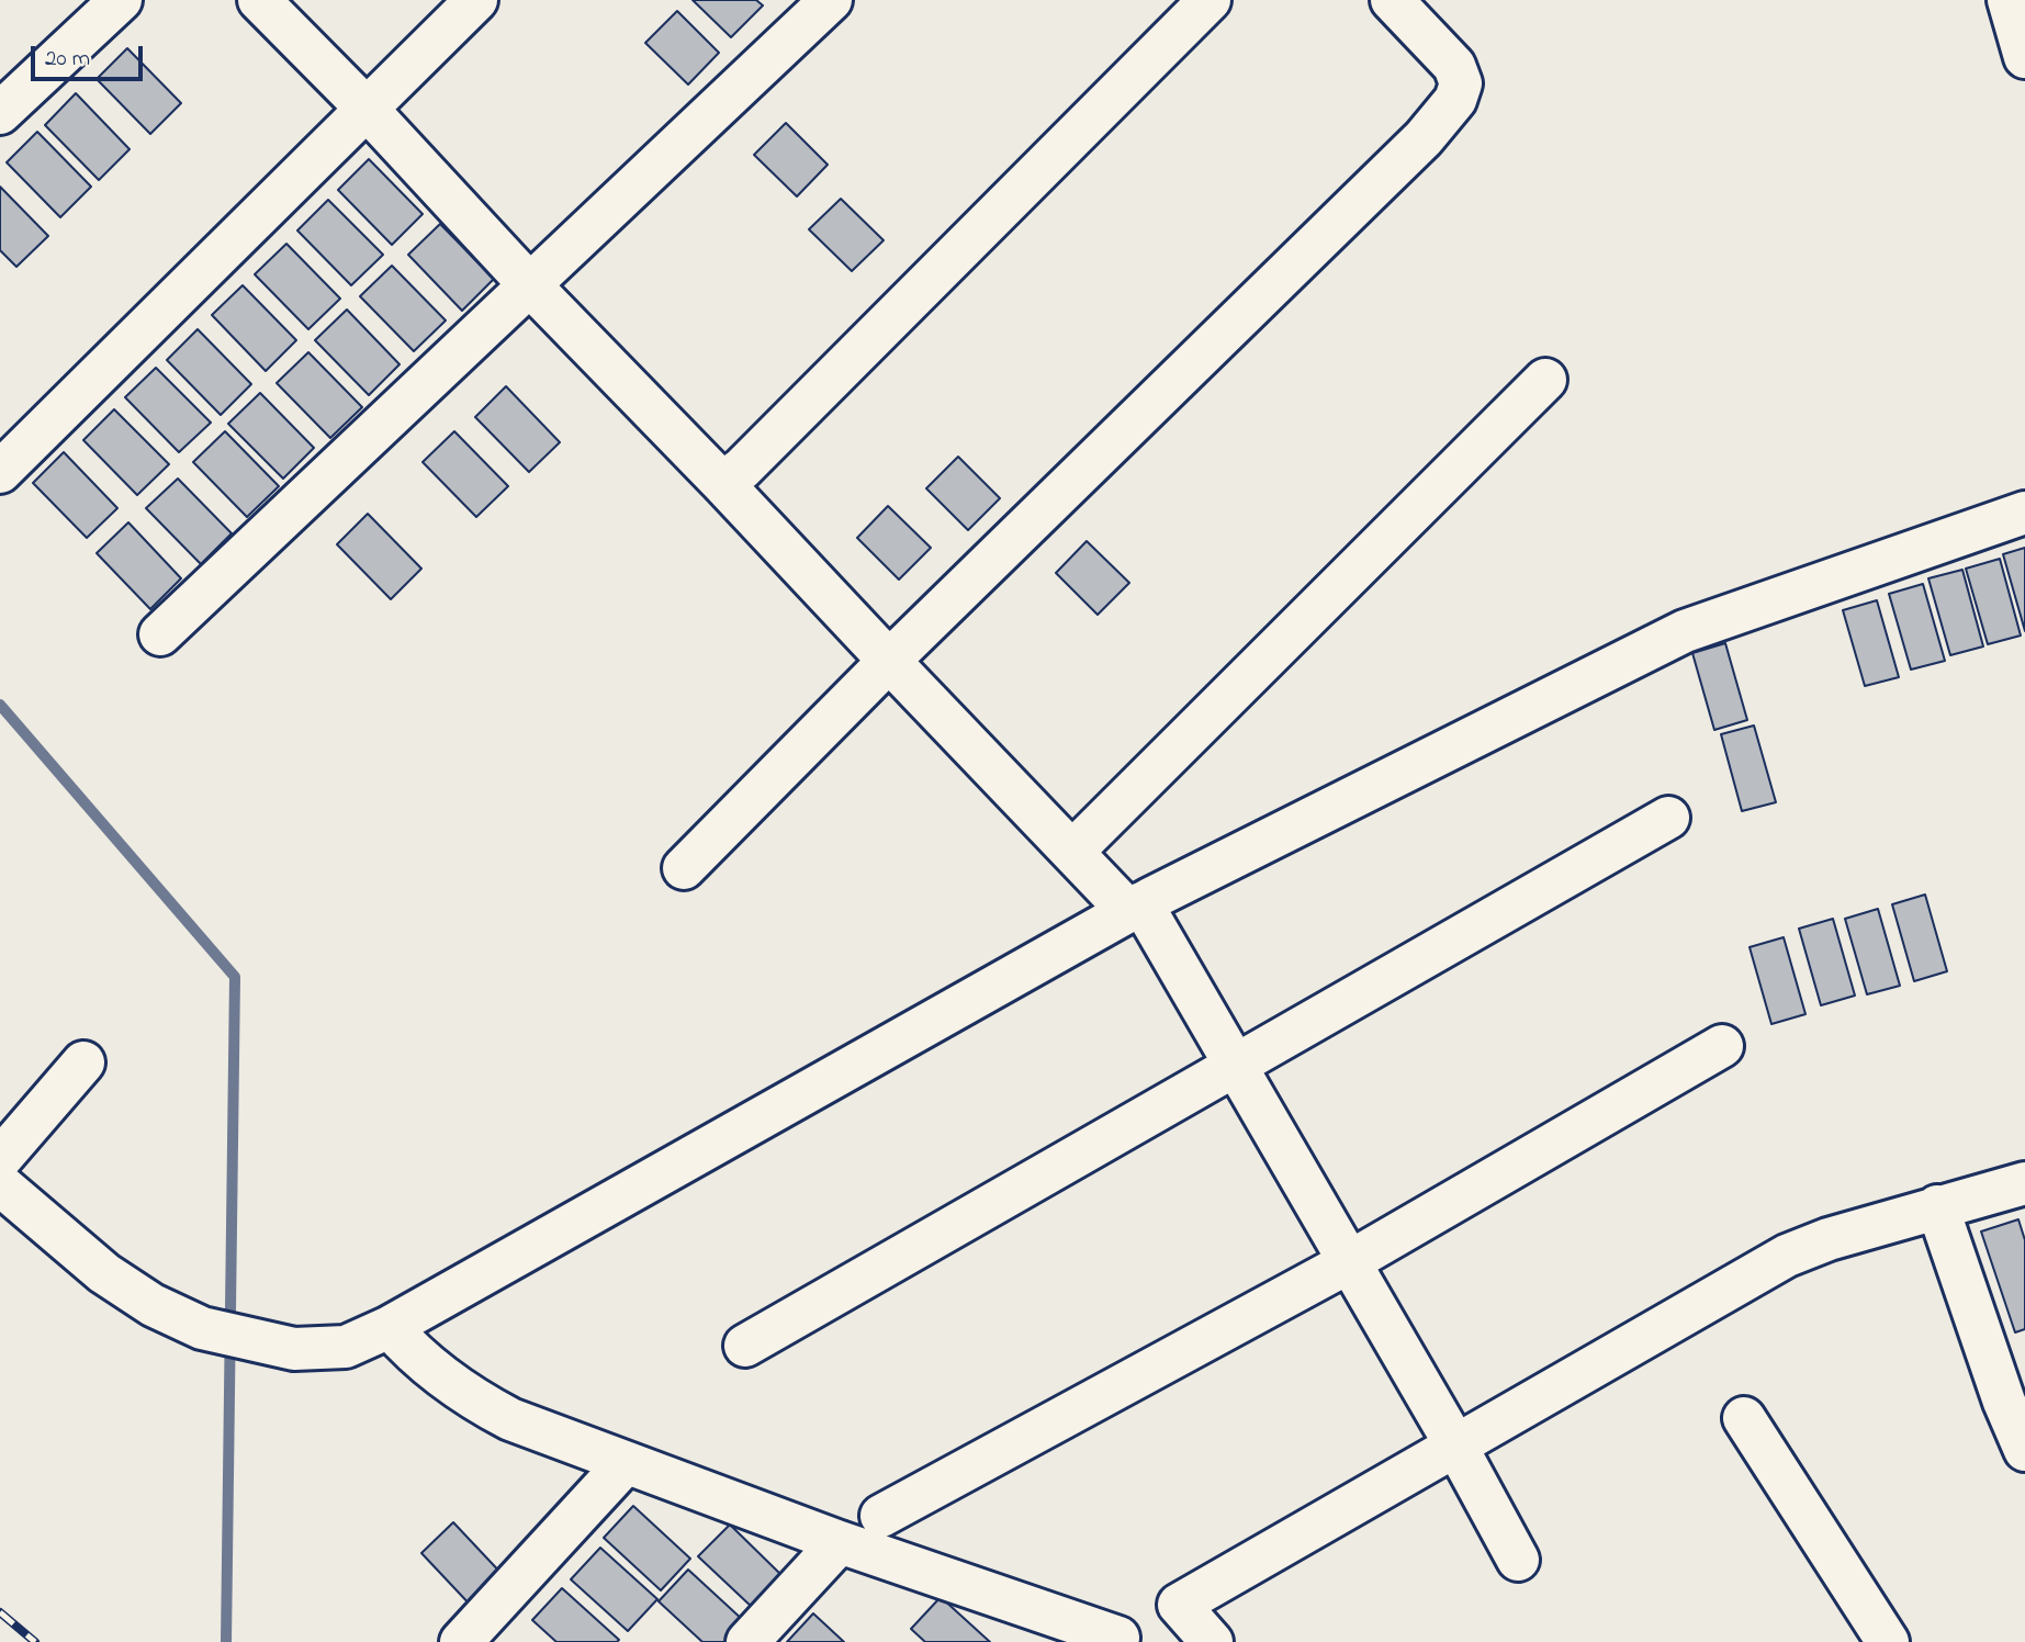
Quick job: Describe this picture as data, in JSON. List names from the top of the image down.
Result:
{
  "scale_bar": "20 m"
}
